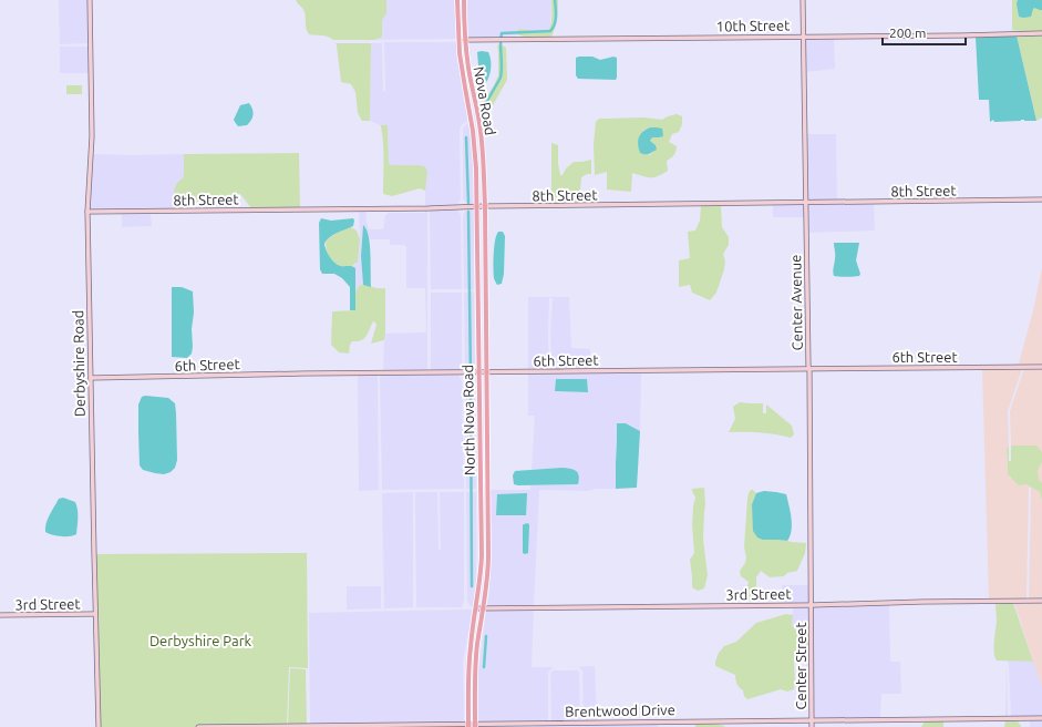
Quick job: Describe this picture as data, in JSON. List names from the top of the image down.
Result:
{
  "streets": {
    "main road": ["Nova Road", "North Nova Road"],
    "street": [
      "10th Street",
      "8th Street",
      "Center Avenue",
      "6th Street",
      "Derbyshire Road",
      "3rd Street",
      "Center Street",
      "Brentwood Drive"
    ]
  },
  "crossings": [
    ["10th Street", "Nova Road"],
    ["10th Street", "Center Avenue"],
    ["Nova Road", "8th Street"],
    ["Nova Road", "North Nova Road"],
    ["8th Street", "Center Avenue"],
    ["8th Street", "Derbyshire Road"],
    ["8th Street", "North Nova Road"],
    ["Center Avenue", "6th Street"],
    ["Center Avenue", "3rd Street"],
    ["Center Avenue", "Center Street"],
    ["6th Street", "Derbyshire Road"],
    ["6th Street", "North Nova Road"],
    ["Derbyshire Road", "3rd Street"],
    ["North Nova Road", "3rd Street"],
    ["North Nova Road", "Brentwood Drive"],
    ["3rd Street", "Center Street"],
    ["Center Street", "Brentwood Drive"]
  ],
  "parks": ["Derbyshire Park"],
  "scale_bar": "200 m"
}
